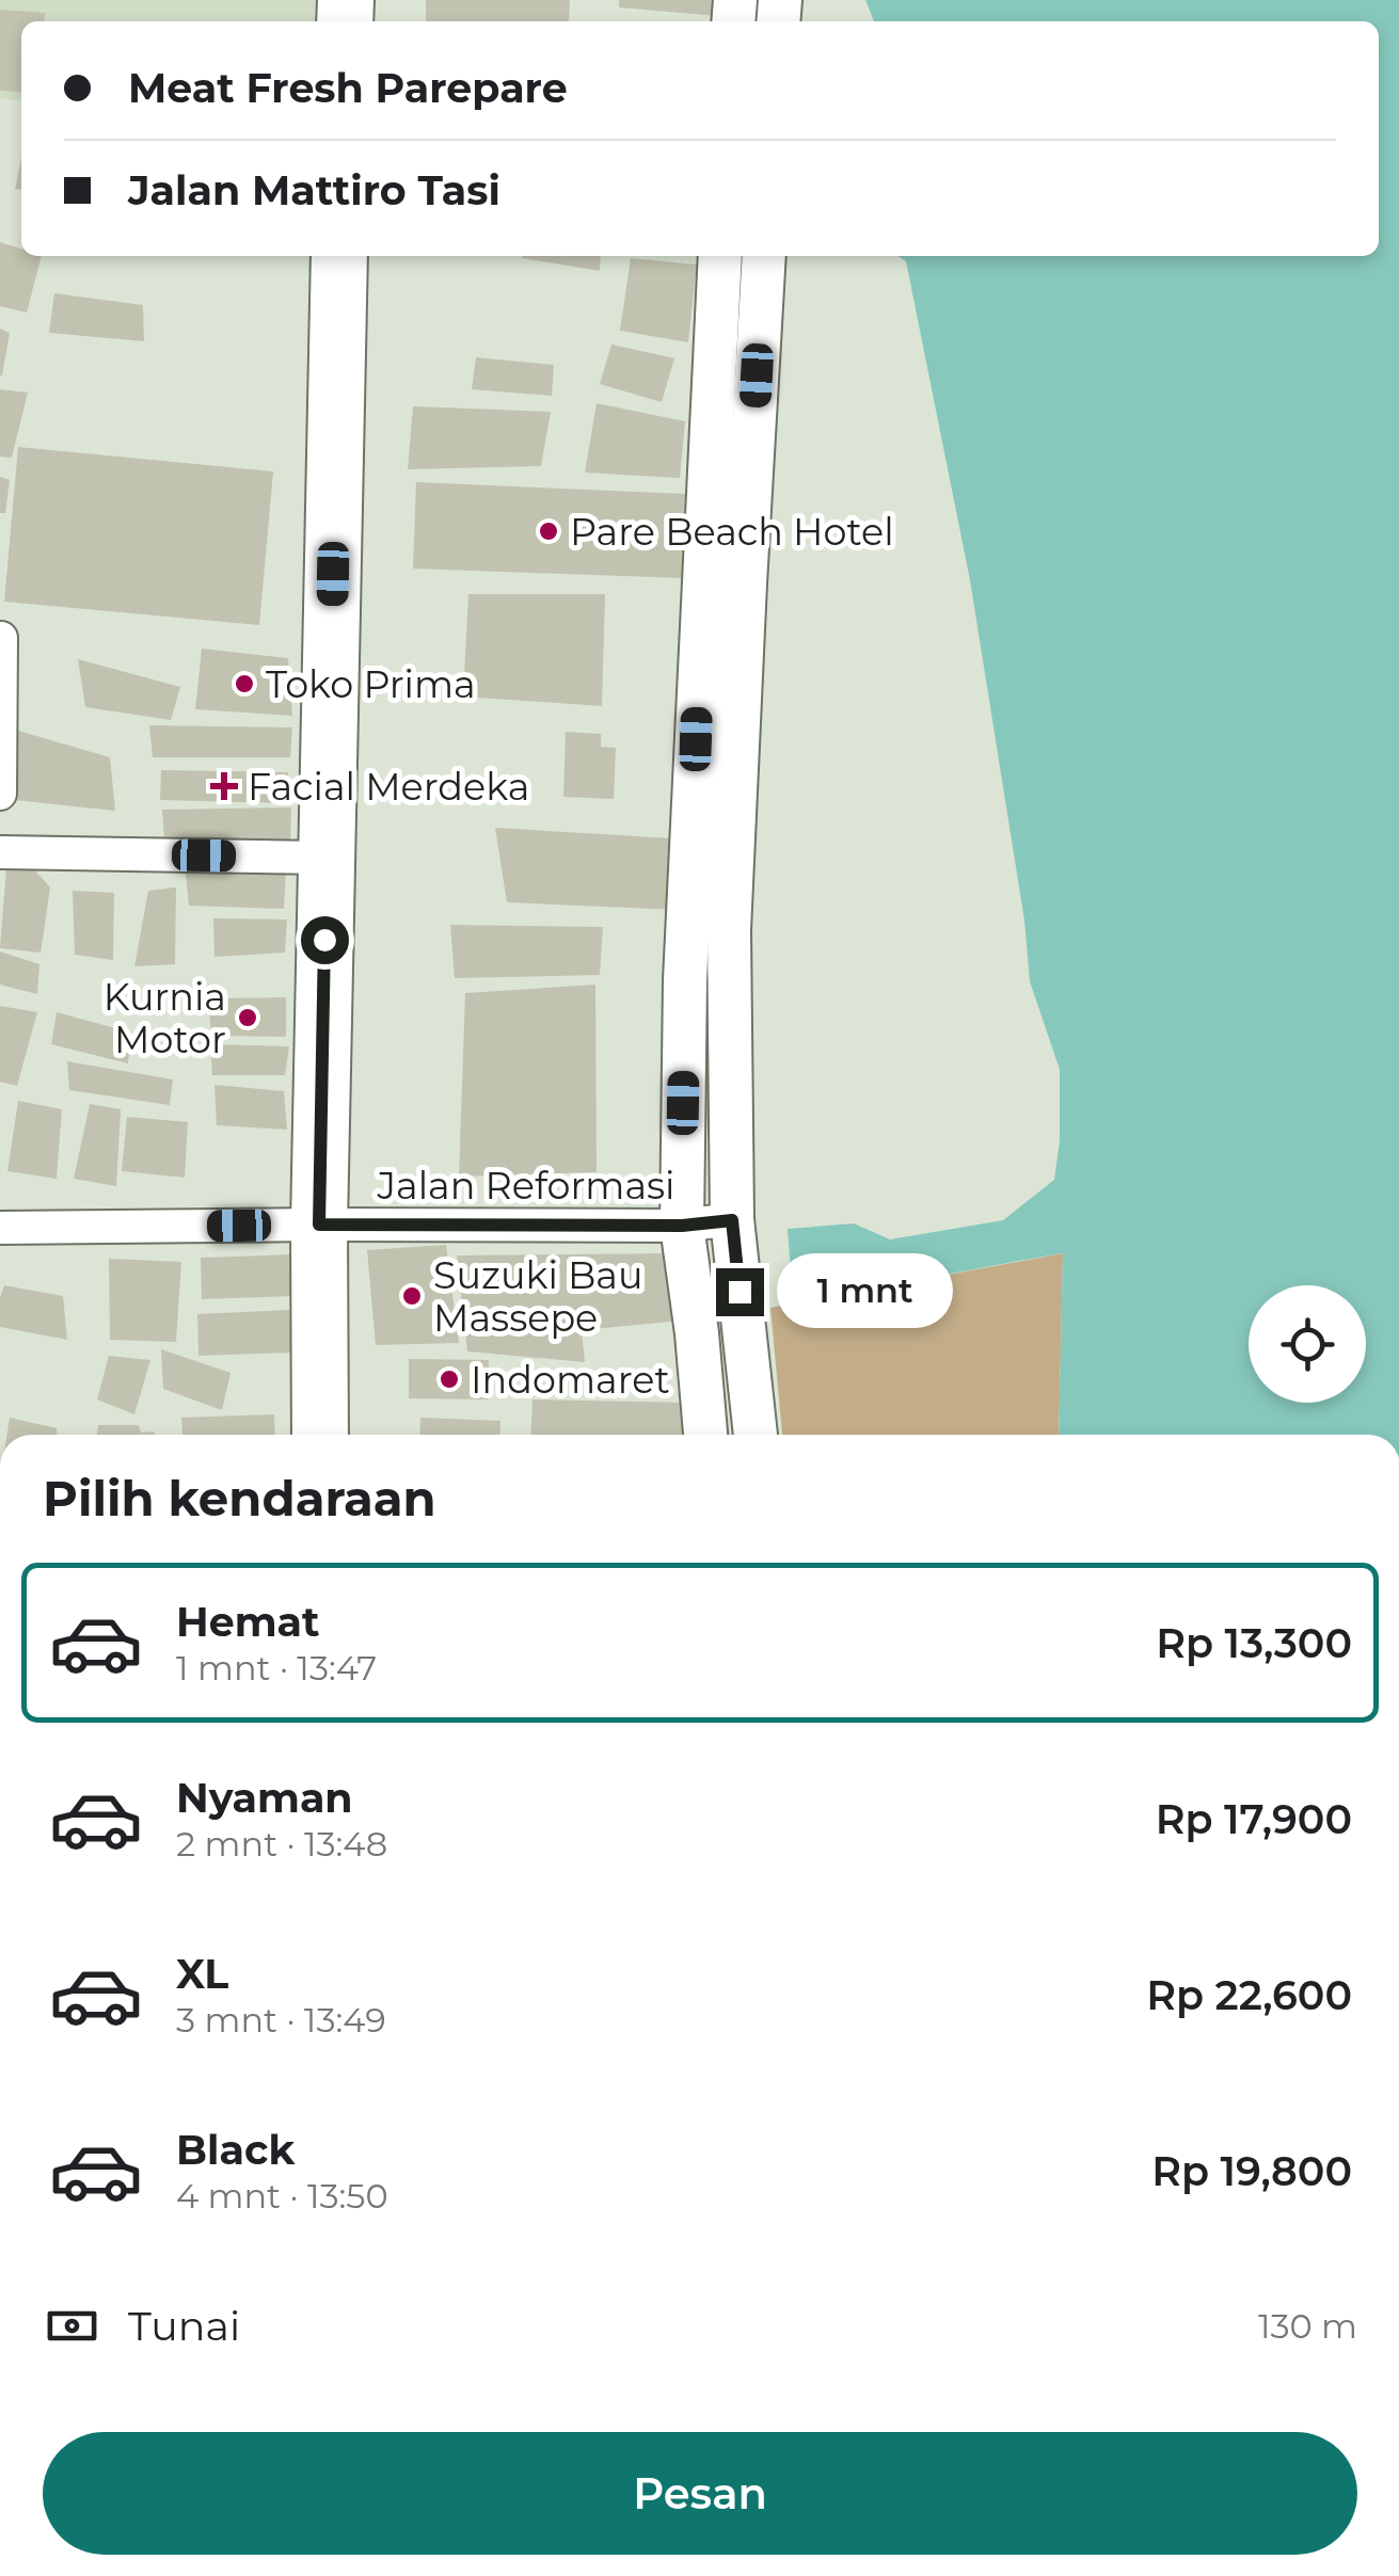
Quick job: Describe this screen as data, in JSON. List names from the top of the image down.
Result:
{
  "streets": {
    "street": ["Jalan Reformasi"]
  },
  "places": {
    "other": [
      "Pare Beach Hotel",
      "Toko Prima",
      "Kurnia Motor",
      "Suzuki Bau Massepe",
      "Indomaret"
    ],
    "health": ["Facial Merdeka"]
  },
  "page": {
    "banner": ["Meat Fresh Parepare", "Jalan Mattiro Tasi"],
    "bubble": "1 mnt",
    "heading": "Pilih kendaraan",
    "list": [
      {
        "name": "Hemat",
        "note": "1 mnt · 13:47",
        "value": "Rp 13,300"
      },
      {
        "name": "Nyaman",
        "note": "2 mnt · 13:48",
        "value": "Rp 17,900"
      },
      {
        "name": "XL",
        "note": "3 mnt · 13:49",
        "value": "Rp 22,600"
      },
      {
        "name": "Black",
        "note": "4 mnt · 13:50",
        "value": "Rp 19,800"
      }
    ],
    "pay": ["Tunai", "130 m"],
    "buttons": "Pesan"
  }
}
